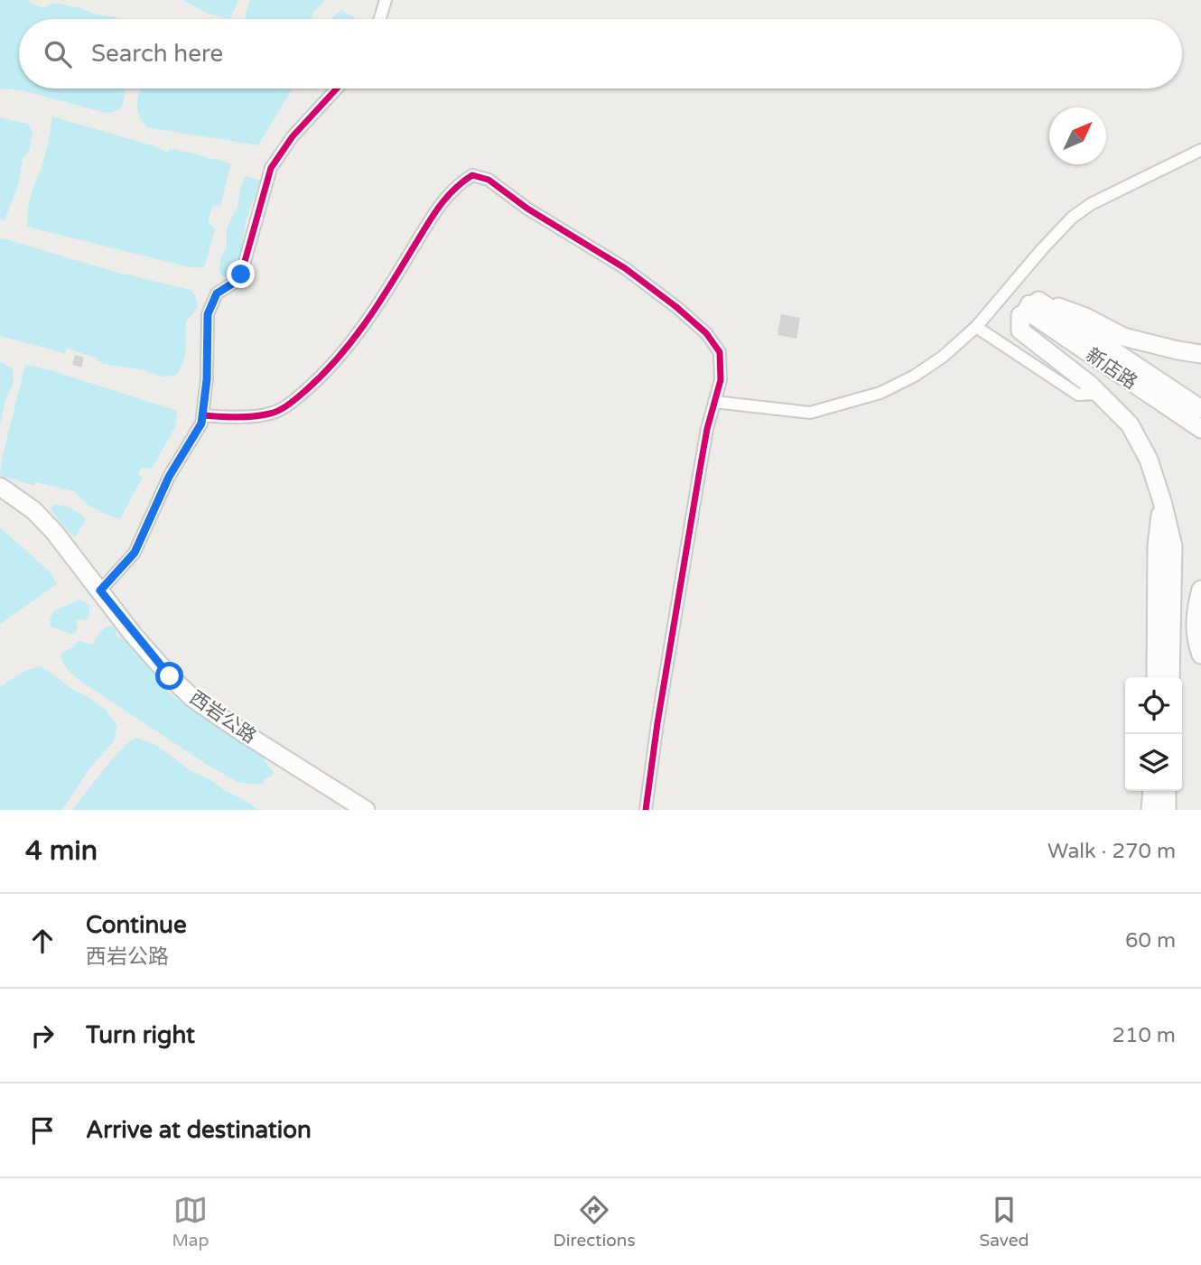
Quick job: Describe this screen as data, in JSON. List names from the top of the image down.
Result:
{
  "streets": {
    "main road": ["新店路", "西岩公路"]
  },
  "north": "top right",
  "page": {
    "search": "Search here",
    "heading": ["4 min", "Walk · 270 m"],
    "list": [
      ["Continue", "西岩公路", "60 m"],
      ["Turn right", "210 m"],
      "Arrive at destination"
    ],
    "nav": ["Map", "Directions", "Saved"]
  }
}
